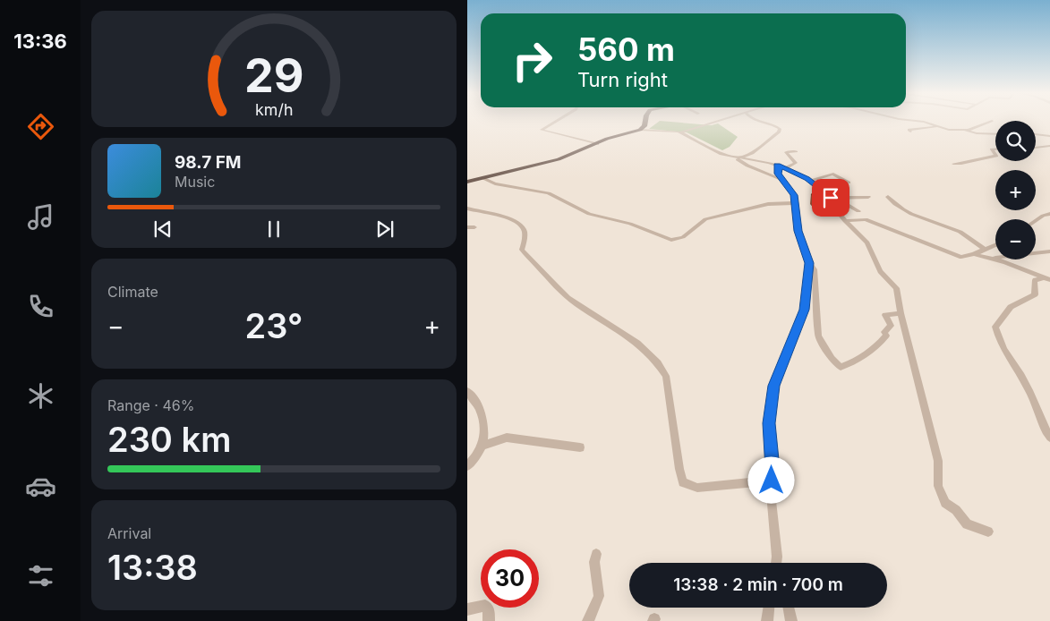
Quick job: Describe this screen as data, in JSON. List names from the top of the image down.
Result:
{
  "page": {
    "tabs": "13:36",
    "turn": ["560 m", "Turn right"],
    "map_buttons": ["+", "−"],
    "song": ["98.7 FM", "Music"],
    "tile": [
      "Climate",
      ["Range · 46%", "230 km"],
      ["Arrival", "13:38"]
    ],
    "heat": ["−", "23°", "+"],
    "limit": "30",
    "trip": "13:38 · 2 min · 700 m",
    "gauge": ["29", "km/h"]
  }
}
